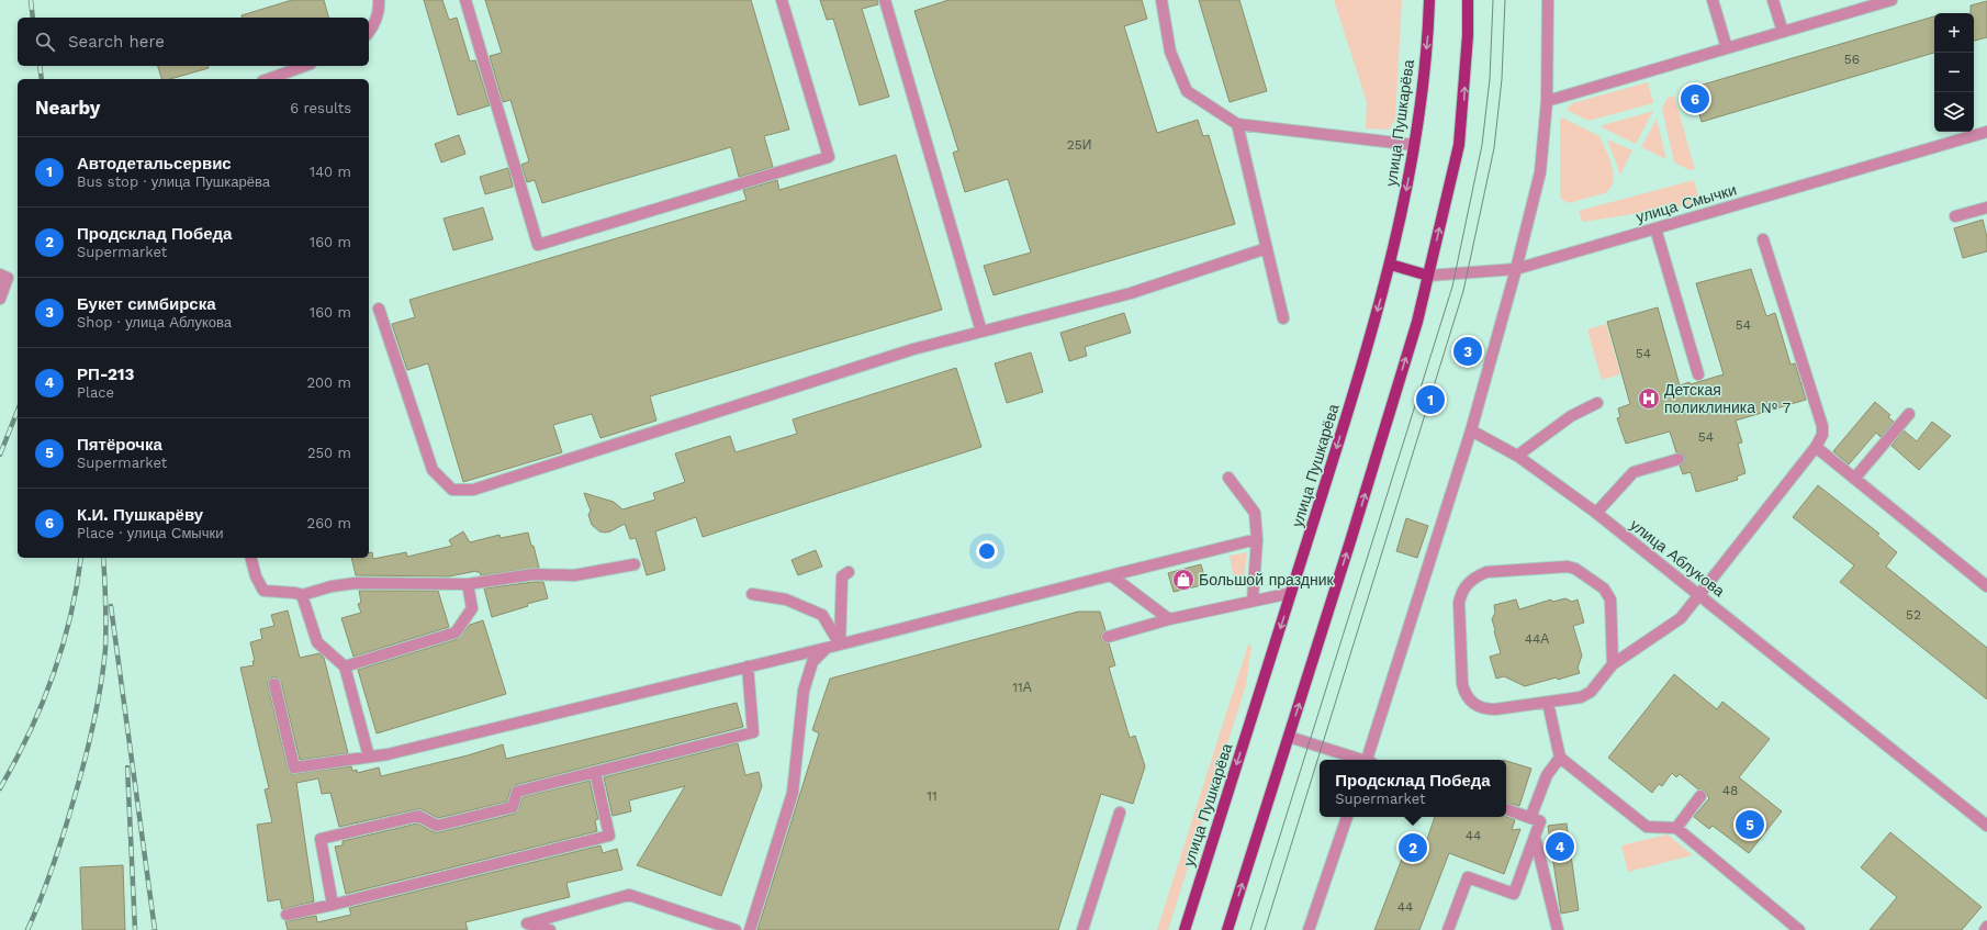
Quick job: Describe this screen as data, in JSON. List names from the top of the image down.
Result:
{
  "streets": {
    "main road": ["улица Пушкарёва", "улица Смычки"],
    "street": ["улица Аблукова"]
  },
  "crossings": [
    ["улица Пушкарёва", "улица Смычки"]
  ],
  "places": {
    "hospital": ["Детская поликлиника № 7"],
    "shop": ["Большой праздник"]
  },
  "house_numbers": [
    "56",
    "25И",
    "54",
    "54",
    "54",
    "52",
    "44А",
    "11А",
    "48",
    "11",
    "44",
    "44"
  ],
  "page": {
    "map_buttons": ["+", "−"],
    "search": "Search here",
    "heading": ["Nearby", "6 results"],
    "pins": [
      "6",
      "3",
      "1",
      "5",
      "4",
      "2"
    ],
    "list": [
      {
        "mark": "1",
        "name": "Автодетальсервис",
        "note": "Bus stop · улица Пушкарёва",
        "value": "140 m"
      },
      {
        "mark": "2",
        "name": "Продсклад Победа",
        "note": "Supermarket",
        "value": "160 m"
      },
      {
        "mark": "3",
        "name": "Букет симбирска",
        "note": "Shop · улица Аблукова",
        "value": "160 m"
      },
      {
        "mark": "4",
        "name": "РП-213",
        "note": "Place",
        "value": "200 m"
      },
      {
        "mark": "5",
        "name": "Пятёрочка",
        "note": "Supermarket",
        "value": "250 m"
      },
      {
        "mark": "6",
        "name": "К.И. Пушкарёву",
        "note": "Place · улица Смычки",
        "value": "260 m"
      }
    ],
    "popup": ["Продсклад Победа", "Supermarket"]
  }
}
